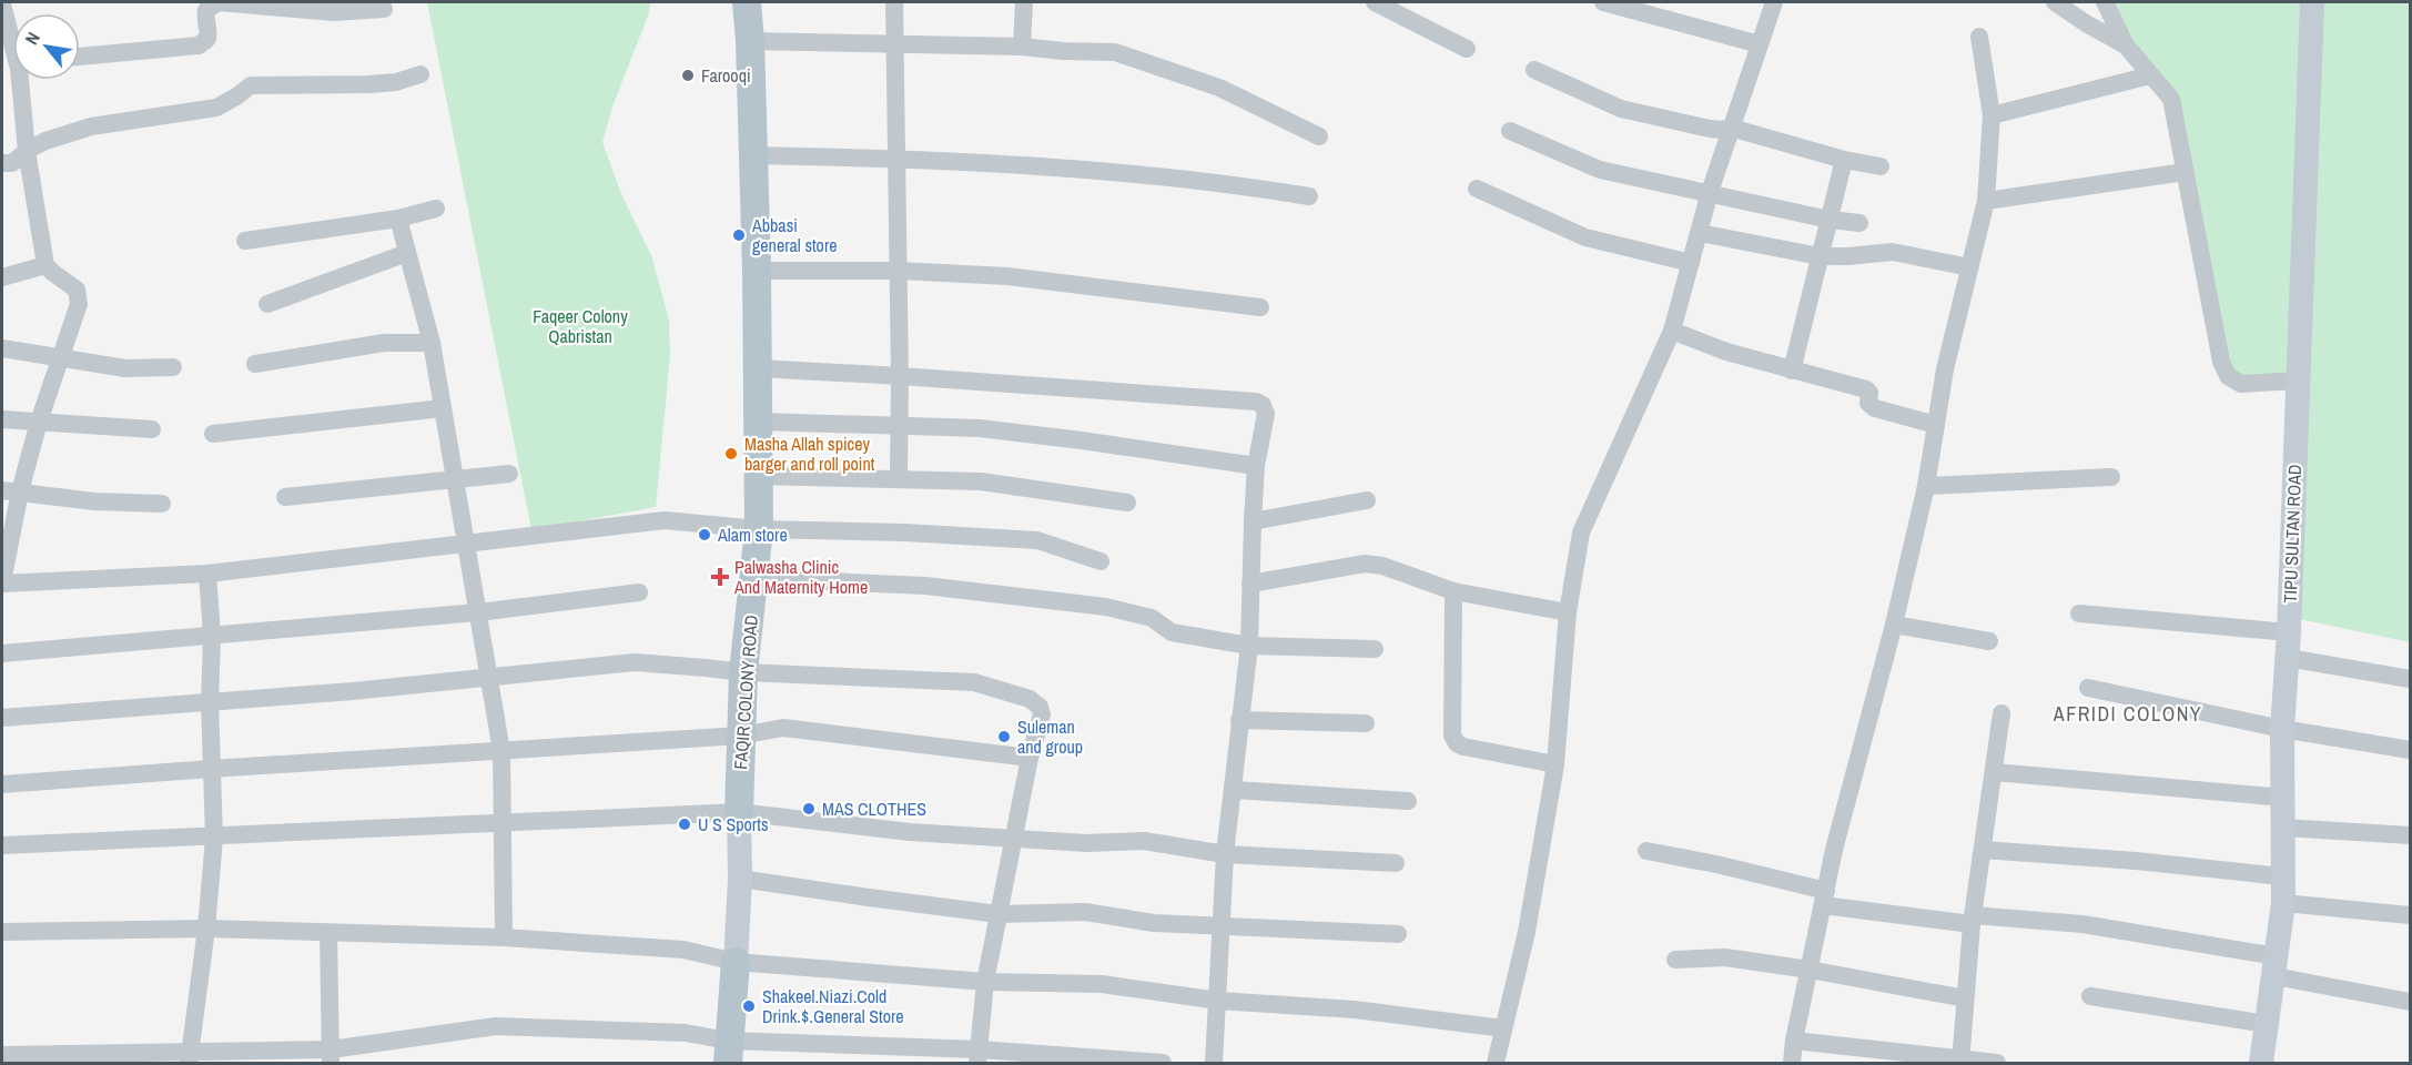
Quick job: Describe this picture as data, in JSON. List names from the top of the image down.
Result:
{
  "streets": {
    "main road": ["TIPU SULTAN ROAD", "FAQIR COLONY ROAD"]
  },
  "districts": ["AFRIDI COLONY"],
  "parks": ["Faqeer Colony Qabristan"],
  "places": {
    "other": [
      "Farooqi",
      "Abbasi general store",
      "Masha Allah spicey barger and roll point",
      "Alam store",
      "Suleman and group",
      "MAS CLOTHES",
      "U S Sports",
      "Shakeel.Niazi.Cold Drink.$.General Store"
    ],
    "health": ["Palwasha Clinic And Maternity Home"]
  },
  "north": "top left"
}
